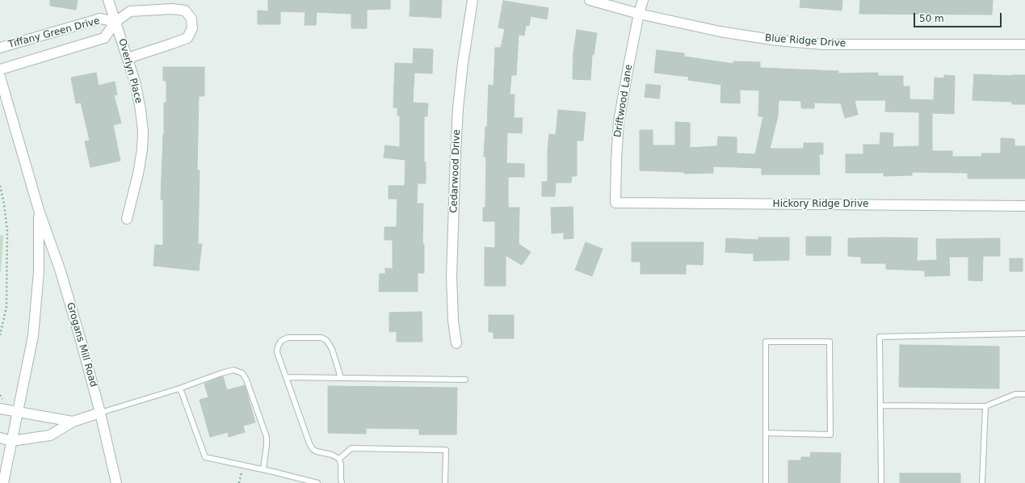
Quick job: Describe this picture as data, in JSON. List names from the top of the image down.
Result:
{
  "streets": {
    "street": [
      "Tiffany Green Drive",
      "Blue Ridge Drive",
      "Overlyn Place",
      "Driftwood Lane",
      "Cedarwood Drive",
      "Hickory Ridge Drive",
      "Grogans Mill Road"
    ]
  },
  "crossings": [
    ["Tiffany Green Drive", "Overlyn Place"],
    ["Blue Ridge Drive", "Driftwood Lane"],
    ["Driftwood Lane", "Hickory Ridge Drive"]
  ],
  "scale_bar": "50 m"
}
